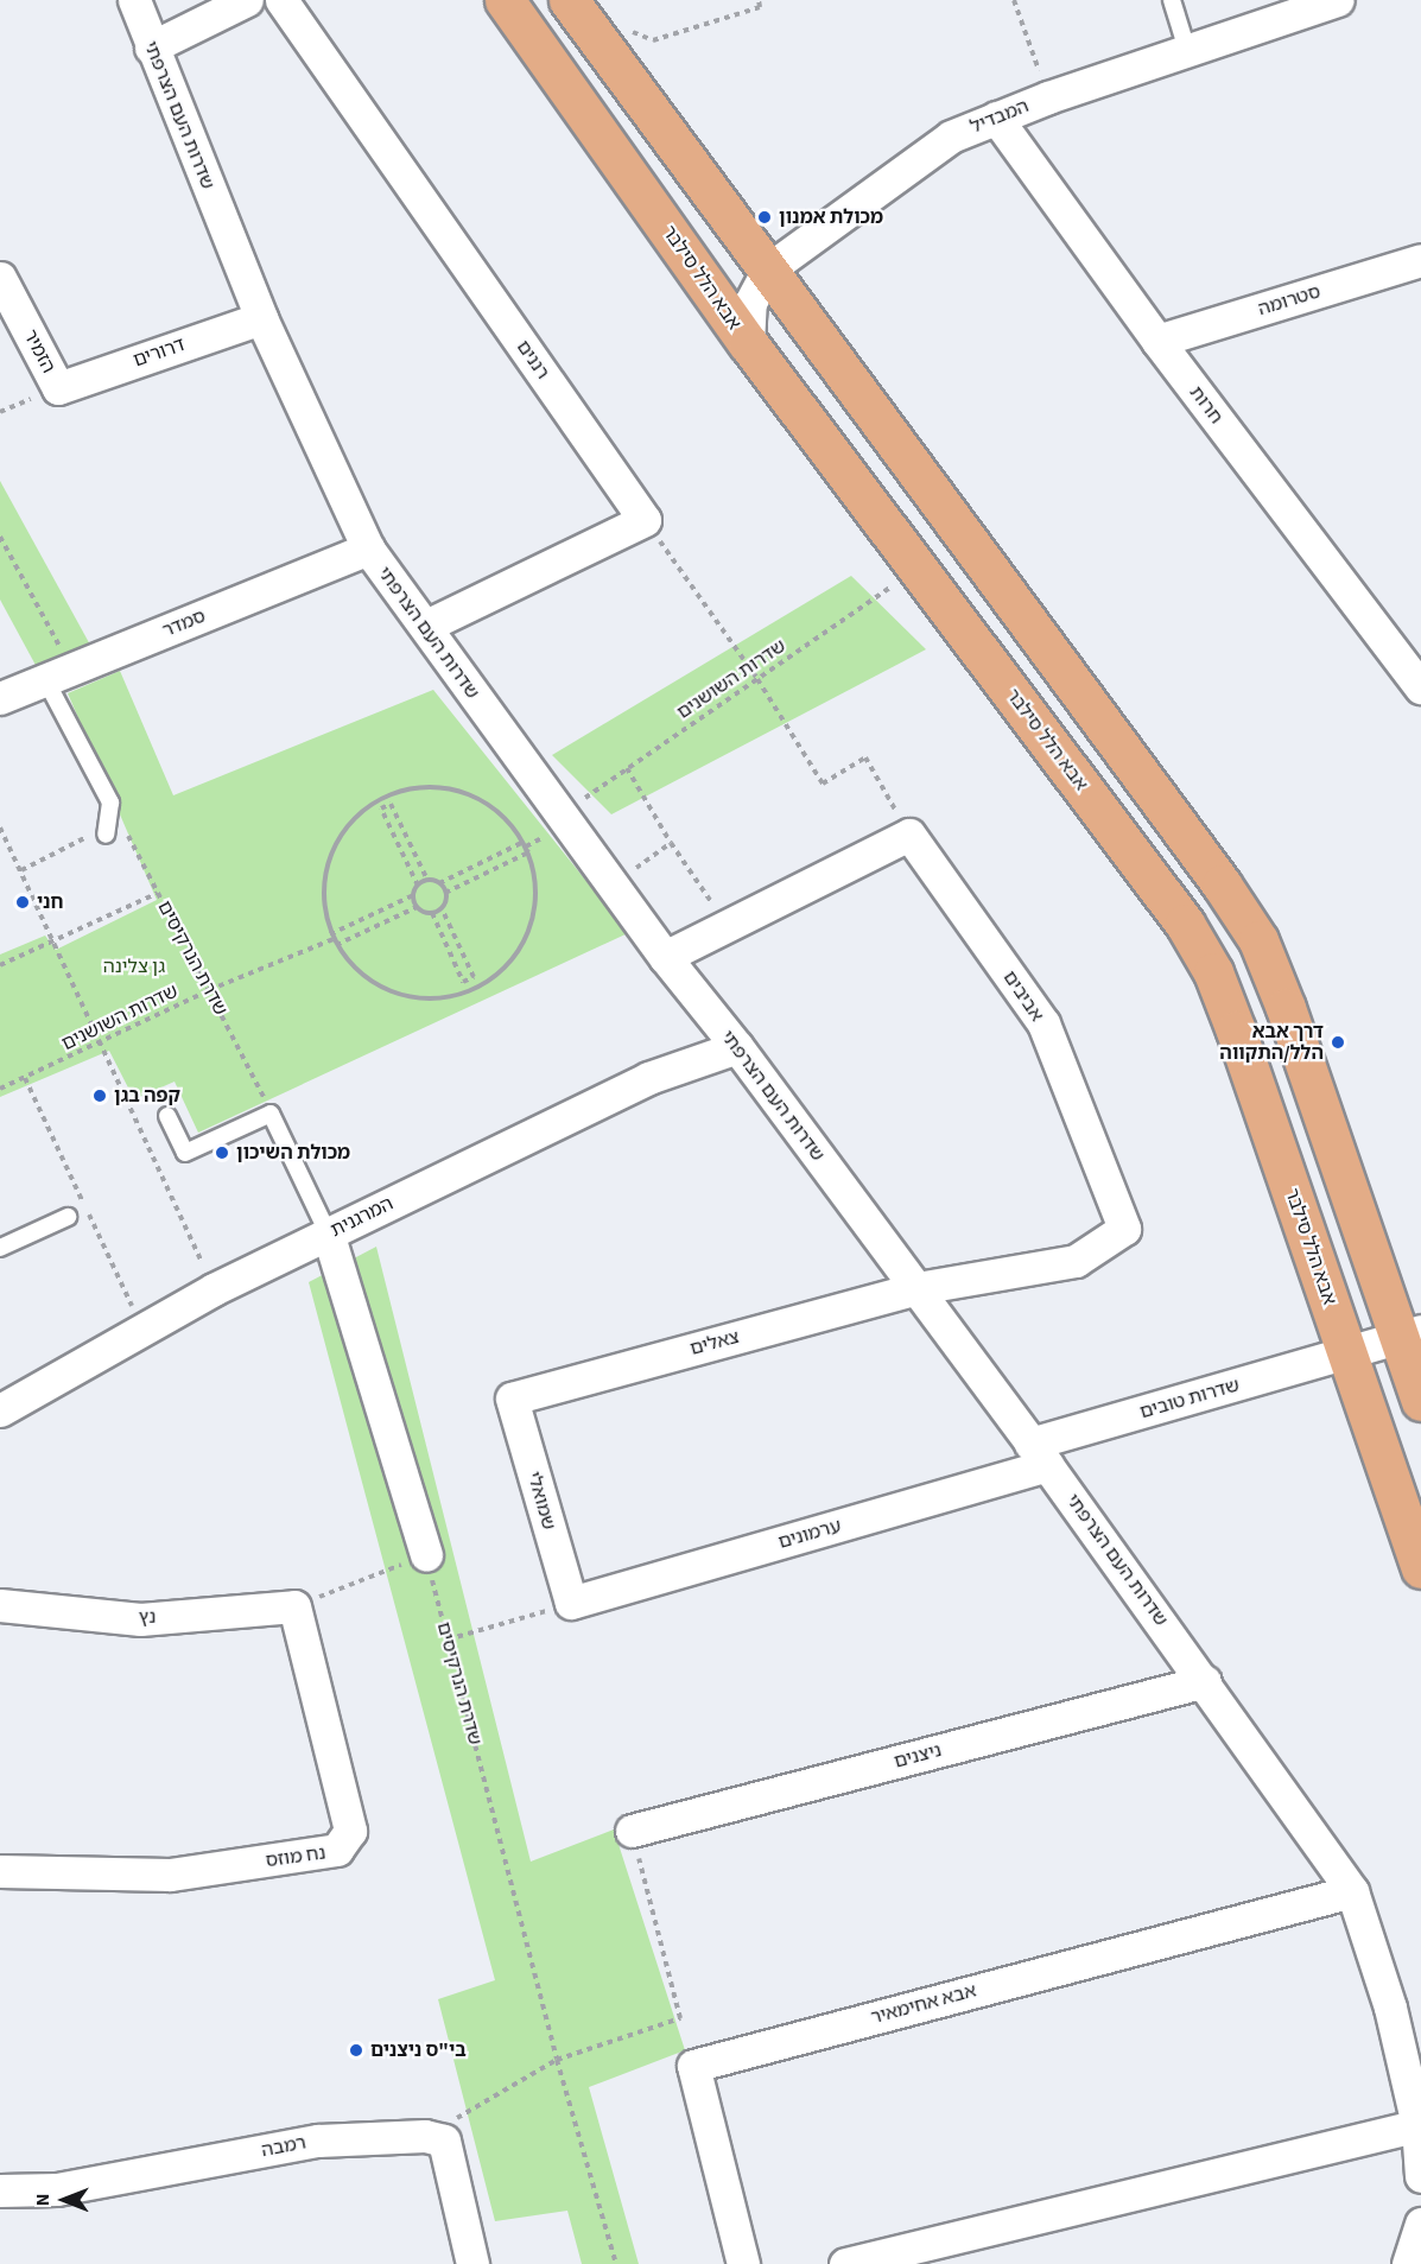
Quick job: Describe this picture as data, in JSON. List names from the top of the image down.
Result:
{
  "streets": {
    "main road": ["אבא הלל סילבר"],
    "street": [
      "שדרות העם הצרפתי",
      "המבדיל",
      "סטרומה",
      "הזמיר",
      "דרורים",
      "רננים",
      "חרות",
      "סמדר",
      "אביבים",
      "המרגנית",
      "צאלים",
      "שדרות טובים",
      "שמואלי",
      "ערמונים",
      "נץ",
      "ניצנים",
      "נח מוזס",
      "אבא אחימאיר",
      "רמבה"
    ],
    "path": ["שדרות השושנים", "שדרת הנרקיסים"]
  },
  "crossings": [
    ["שדרות העם הצרפתי", "דרורים"],
    ["שדרות העם הצרפתי", "סמדר"],
    ["שדרות העם הצרפתי", "שדרות השושנים"],
    ["שדרות העם הצרפתי", "אביבים"],
    ["שדרות העם הצרפתי", "המרגנית"],
    ["שדרות העם הצרפתי", "צאלים"],
    ["שדרות העם הצרפתי", "שדרות טובים"],
    ["שדרות העם הצרפתי", "ערמונים"],
    ["שדרות העם הצרפתי", "ניצנים"],
    ["שדרות העם הצרפתי", "אבא אחימאיר"],
    ["המבדיל", "אבא הלל סילבר"],
    ["המבדיל", "חרות"],
    ["אבא הלל סילבר", "שדרות השושנים"],
    ["אבא הלל סילבר", "שדרות טובים"],
    ["סטרומה", "חרות"],
    ["הזמיר", "דרורים"],
    ["שדרות השושנים", "שדרת הנרקיסים"],
    ["אביבים", "צאלים"],
    ["צאלים", "שמואלי"],
    ["שדרות טובים", "ערמונים"],
    ["שמואלי", "ערמונים"],
    ["נץ", "נח מוזס"]
  ],
  "parks": ["גן צלינה"],
  "places": [
    "מכולת אמנון",
    "חני",
    "דרך אבא הלל/התקווה",
    "קפה בגן",
    "מכולת השיכון",
    "בי\"ס ניצנים"
  ],
  "north": "left"
}
